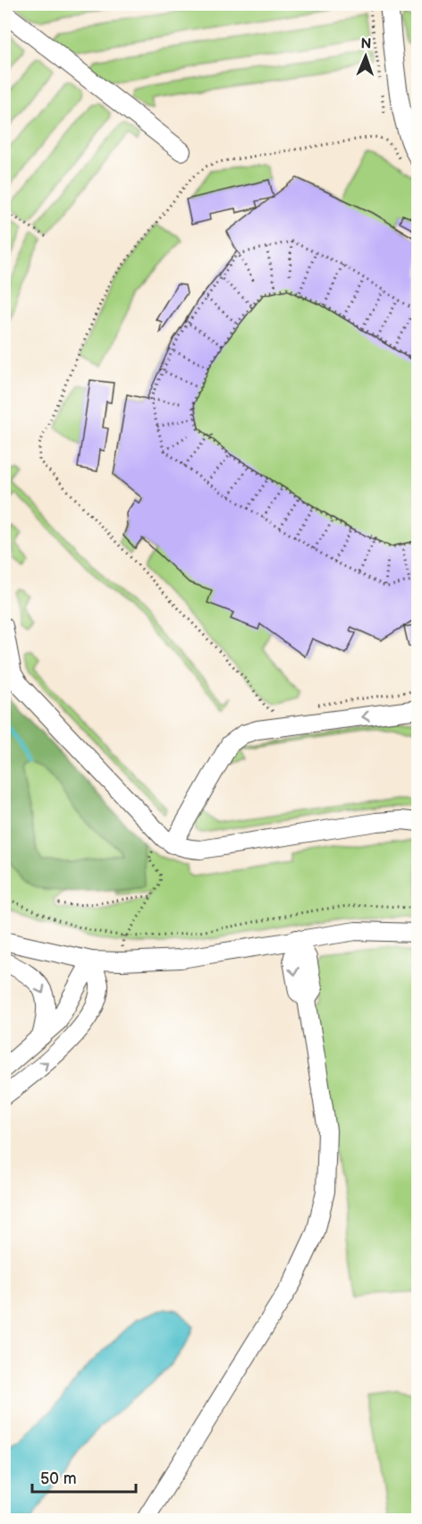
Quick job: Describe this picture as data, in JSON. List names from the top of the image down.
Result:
{
  "scale_bar": "50 m",
  "north": "top"
}
